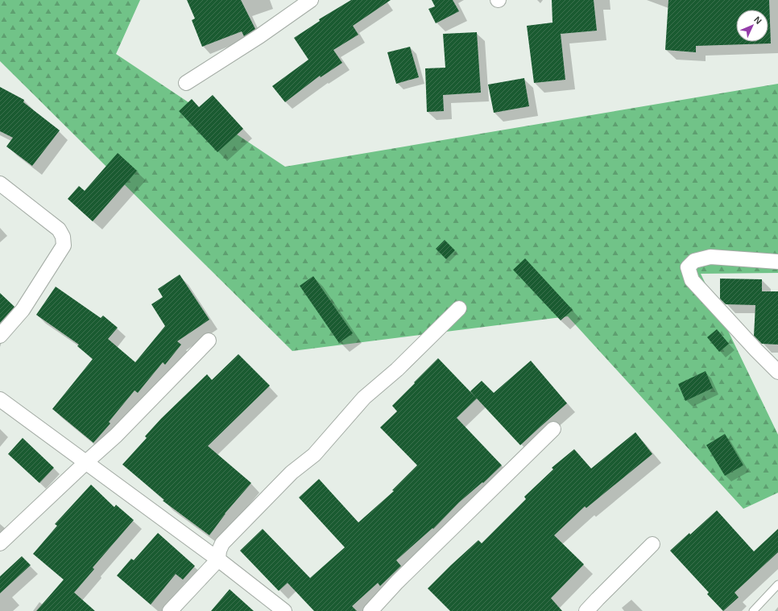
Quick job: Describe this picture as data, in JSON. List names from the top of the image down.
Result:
{
  "north": "top right"
}
